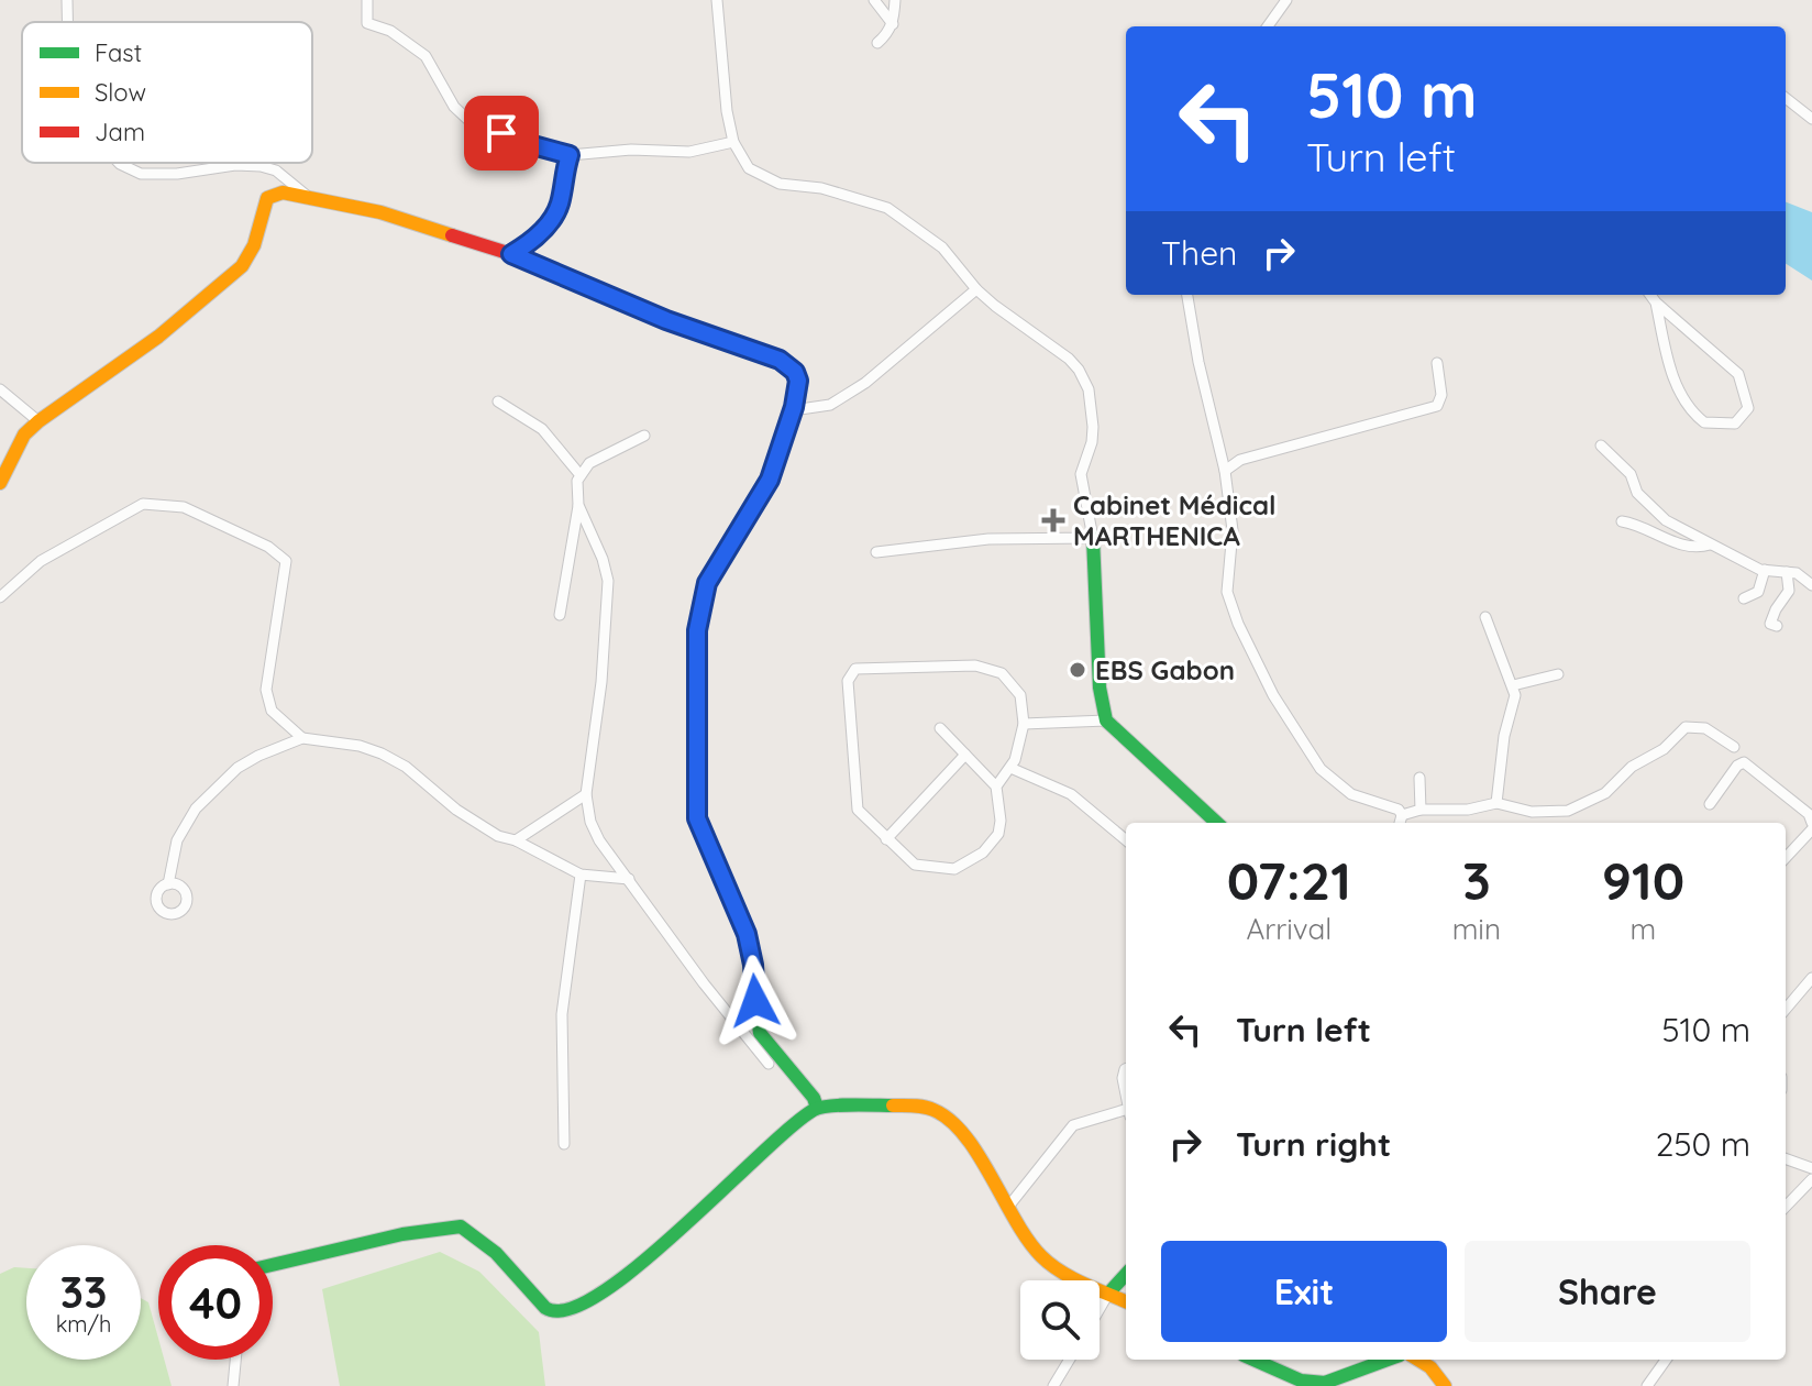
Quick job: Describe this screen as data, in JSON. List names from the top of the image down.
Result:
{
  "places": {
    "health": ["Cabinet Médical MARTHENICA"],
    "other": ["EBS Gabon"]
  },
  "legend": ["Fast", "Slow", "Jam"],
  "page": {
    "turn": ["510 m", "Turn left"],
    "then": "Then",
    "eta": [
      "07:21",
      "Arrival",
      "3",
      "min",
      "910",
      "m"
    ],
    "list": [
      {
        "name": "Turn left",
        "value": "510 m"
      },
      {
        "name": "Turn right",
        "value": "250 m"
      }
    ],
    "buttons": ["Exit", "Share"],
    "speed": "33 km/h",
    "limit": "40"
  }
}
